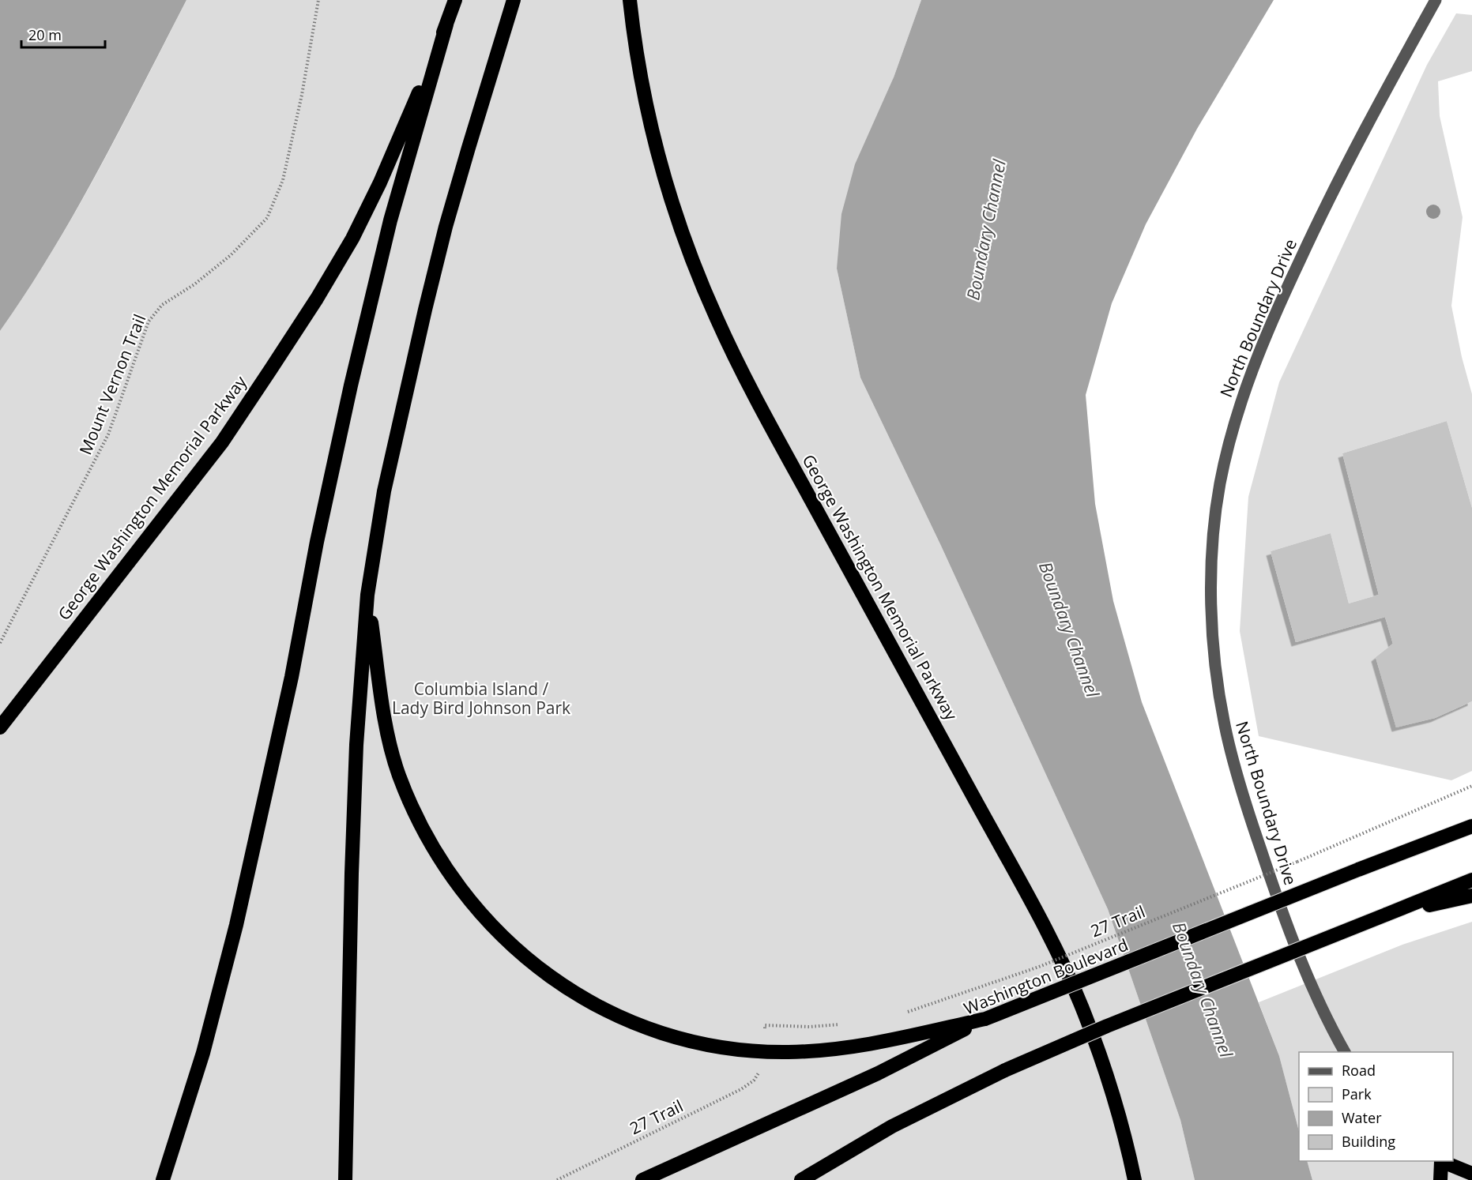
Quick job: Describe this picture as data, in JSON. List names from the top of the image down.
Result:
{
  "streets": {
    "highway": ["George Washington Memorial Parkway", "Washington Boulevard"],
    "street": ["North Boundary Drive"],
    "path": ["Mount Vernon Trail", "27 Trail"]
  },
  "water": ["Boundary Channel"],
  "parks": ["Columbia Island / Lady Bird Johnson Park"],
  "legend": [
    "Road",
    "Park",
    "Water",
    "Building"
  ],
  "scale_bar": "20 m"
}
